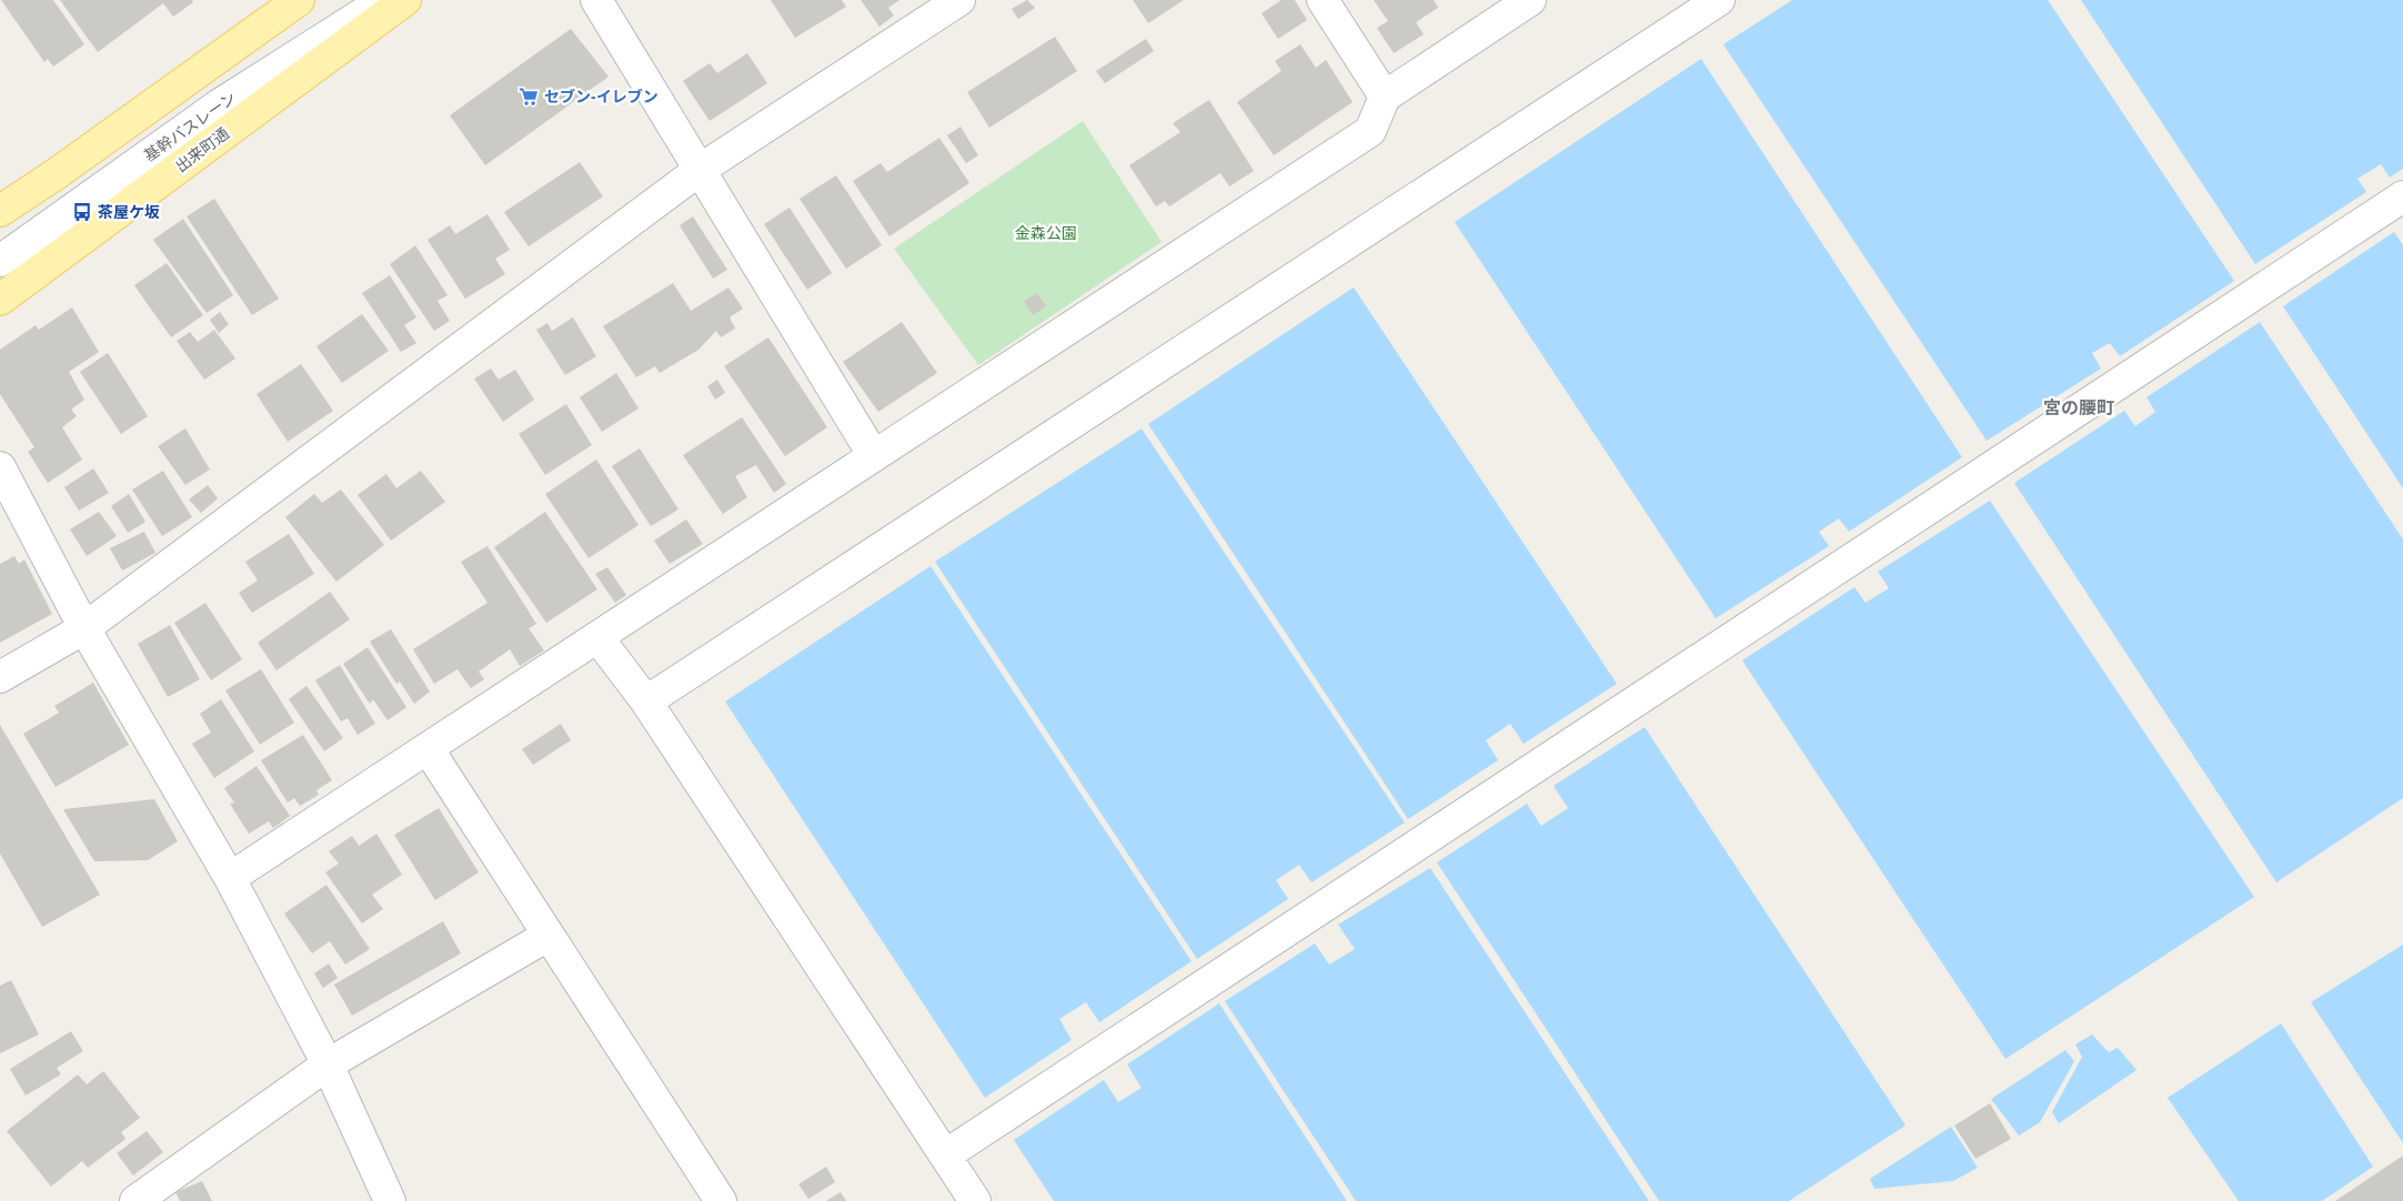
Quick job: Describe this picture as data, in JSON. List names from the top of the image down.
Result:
{
  "streets": {
    "main road": ["出来町通"],
    "street": ["基幹バスレーン"]
  },
  "districts": ["宮の腰町"],
  "parks": ["金森公園"],
  "places": {
    "supermarket": ["セブン-イレブン"],
    "bus stop": ["茶屋ケ坂"]
  }
}
